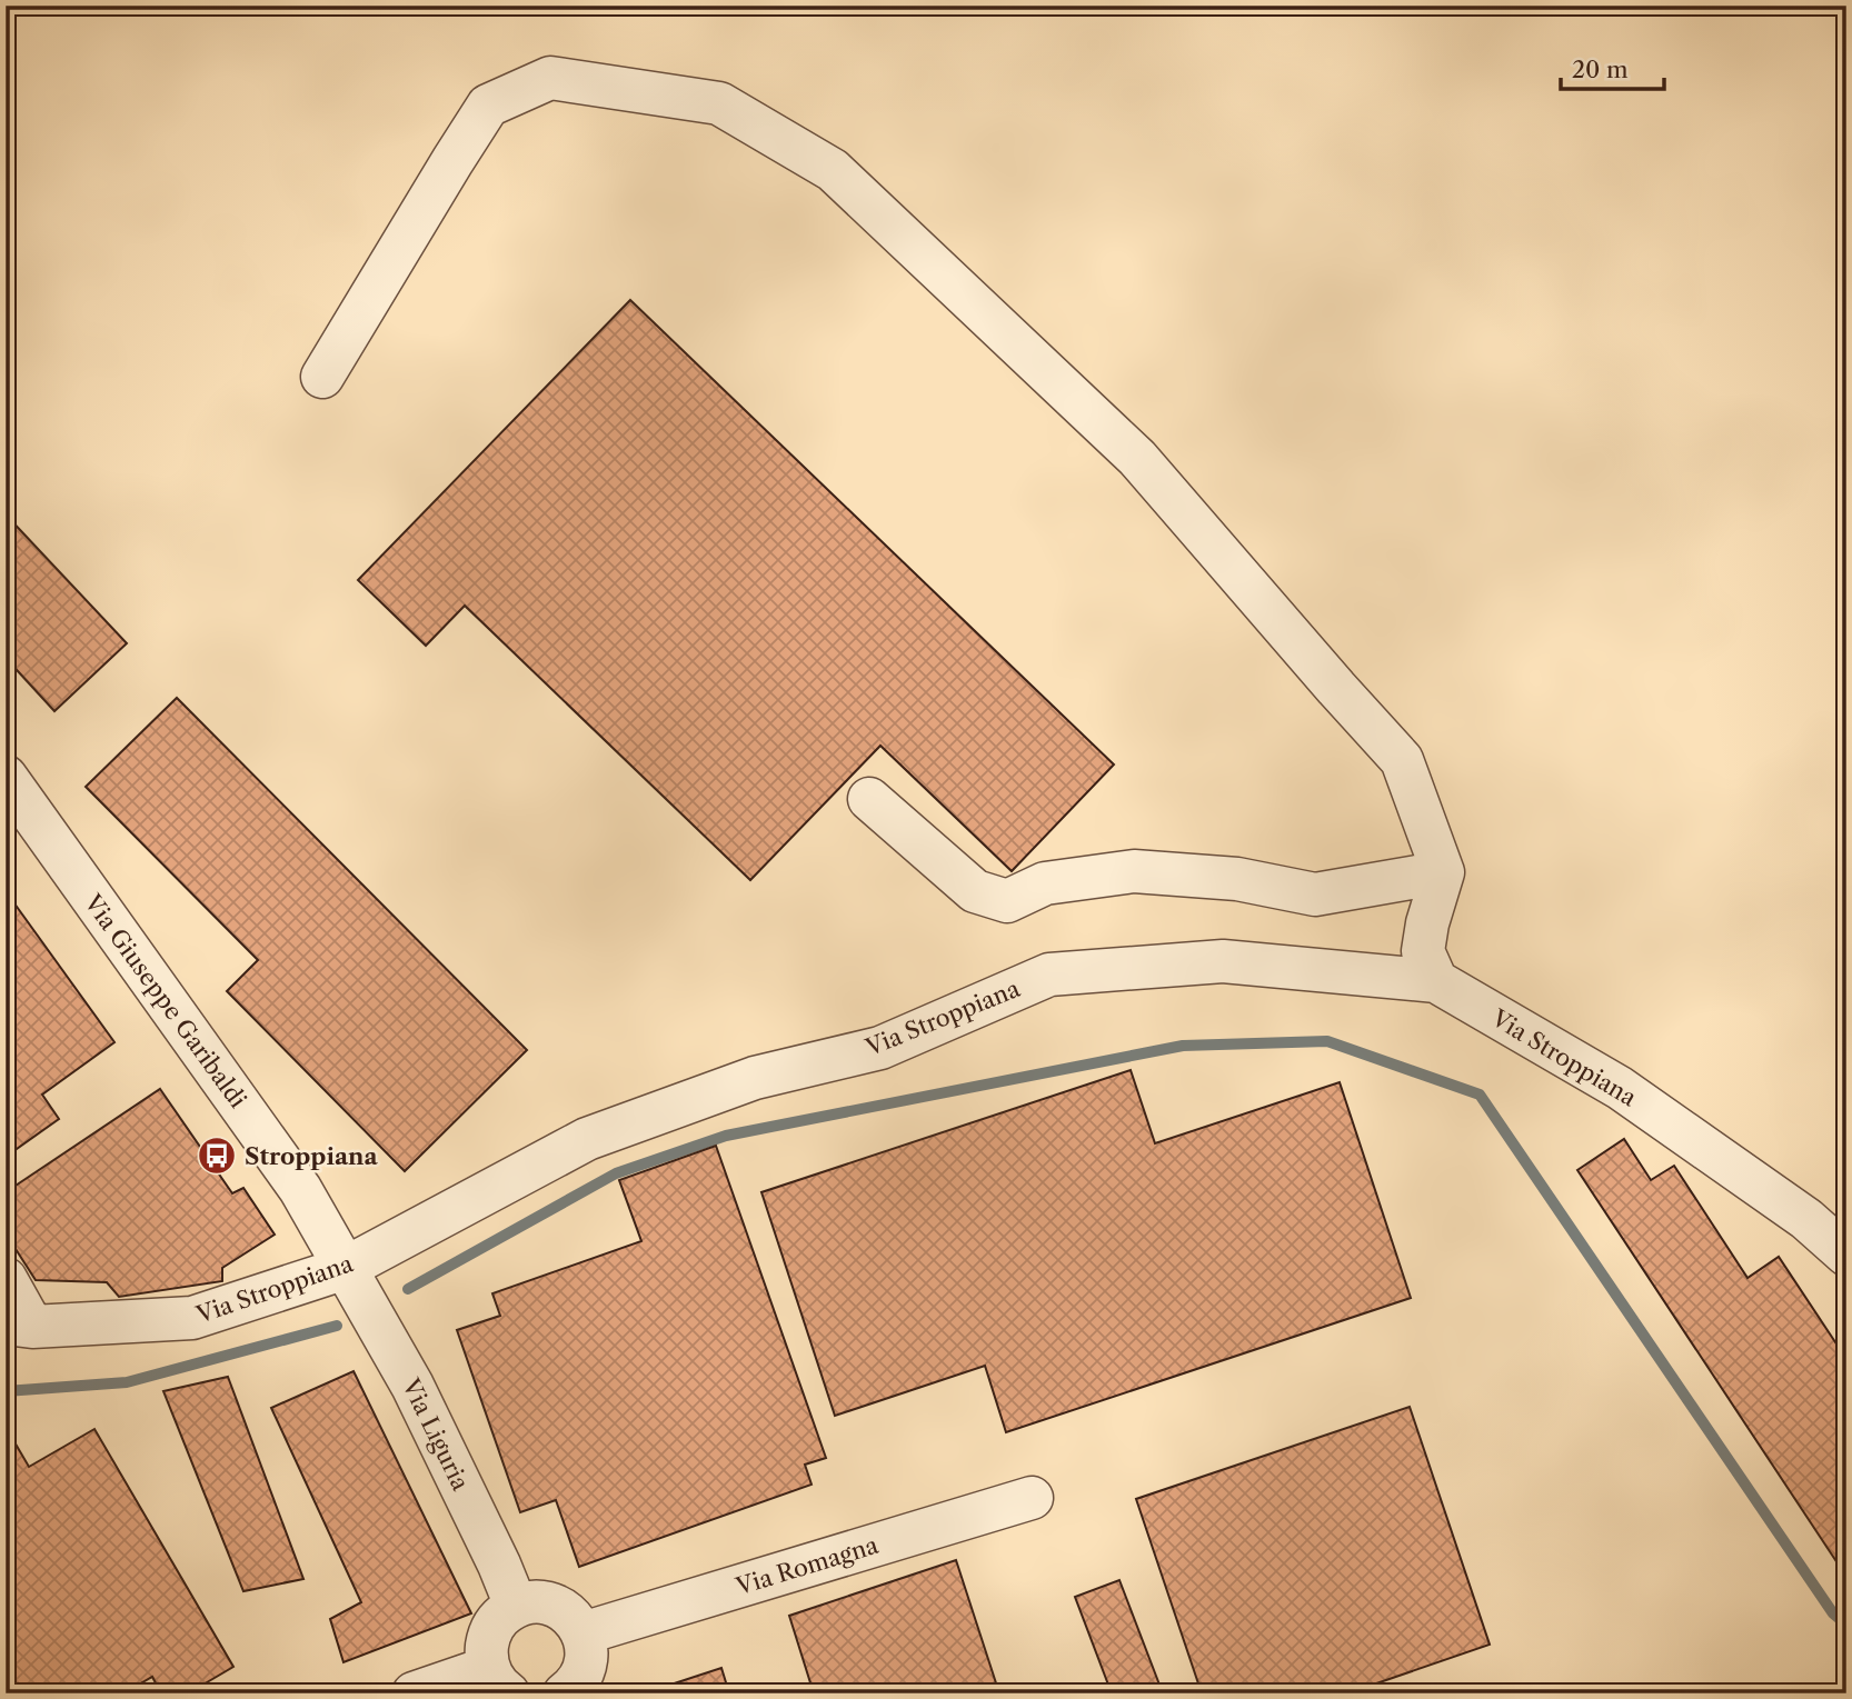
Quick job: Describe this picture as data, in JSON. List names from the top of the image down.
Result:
{
  "streets": {
    "street": [
      "Via Giuseppe Garibaldi",
      "Via Stroppiana",
      "Via Liguria",
      "Via Romagna"
    ]
  },
  "crossings": [
    ["Via Giuseppe Garibaldi", "Via Stroppiana"],
    ["Via Giuseppe Garibaldi", "Via Liguria"],
    ["Via Stroppiana", "Via Liguria"]
  ],
  "places": {
    "bus stop": ["Stroppiana"]
  },
  "scale_bar": "20 m"
}
